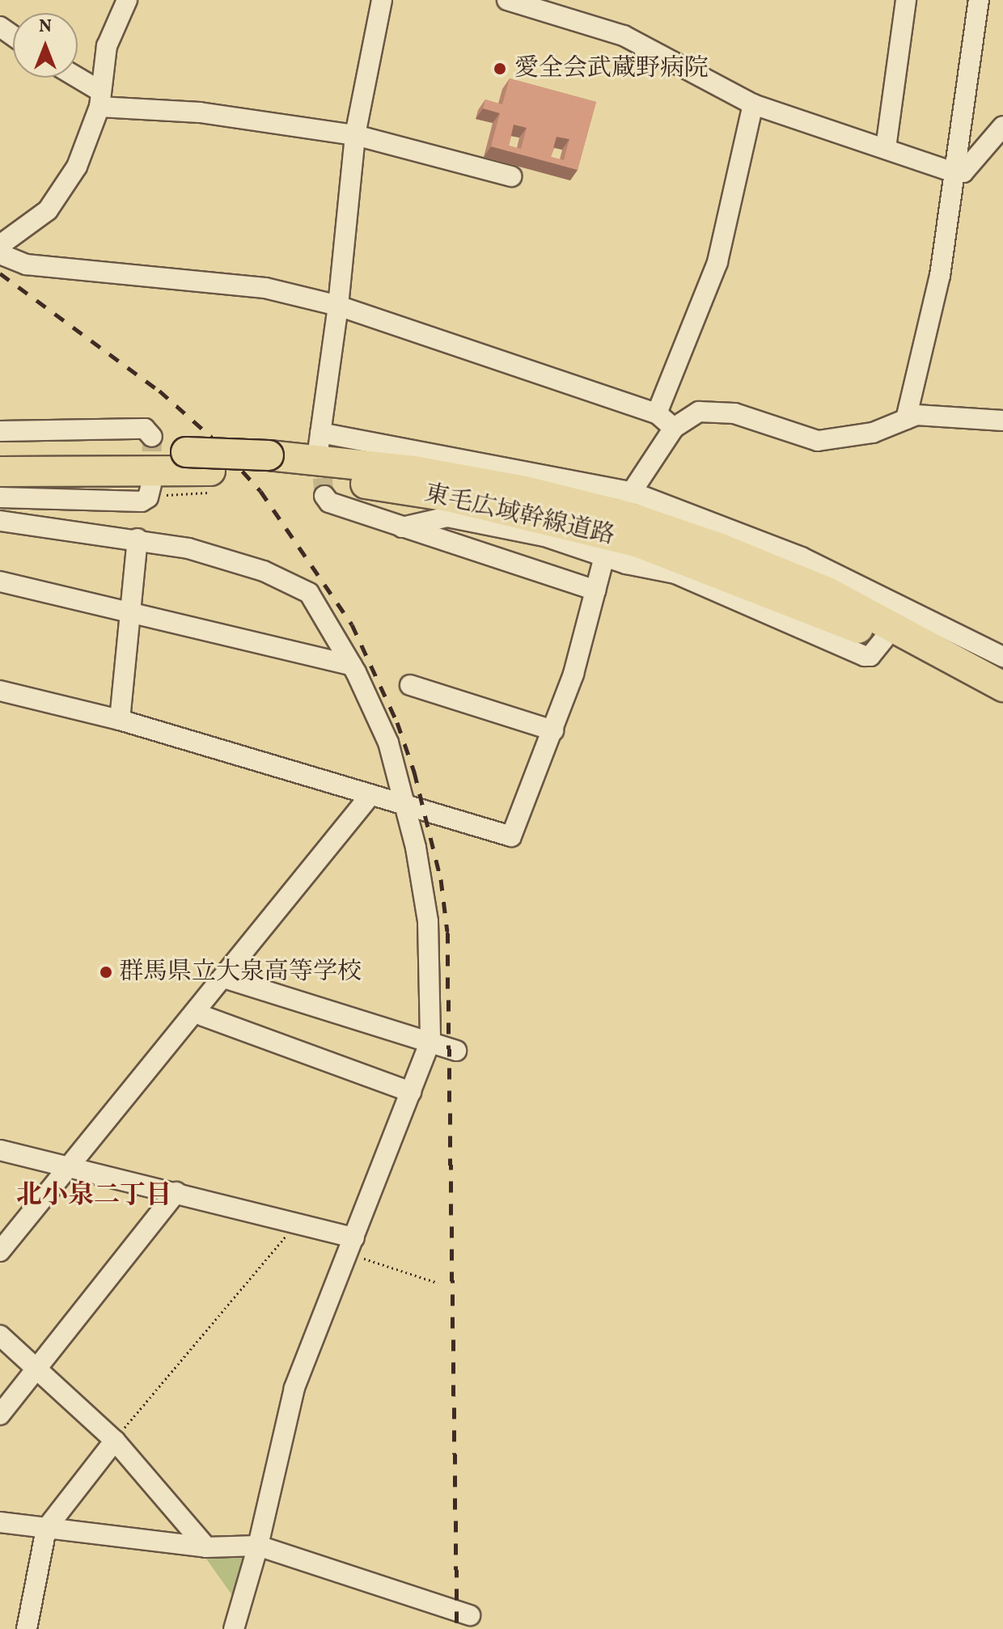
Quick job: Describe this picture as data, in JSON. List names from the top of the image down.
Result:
{
  "streets": {
    "highway": ["東毛広域幹線道路"]
  },
  "districts": ["北小泉二丁目"],
  "places": ["愛全会武蔵野病院", "群馬県立大泉高等学校"],
  "north": "top"
}
